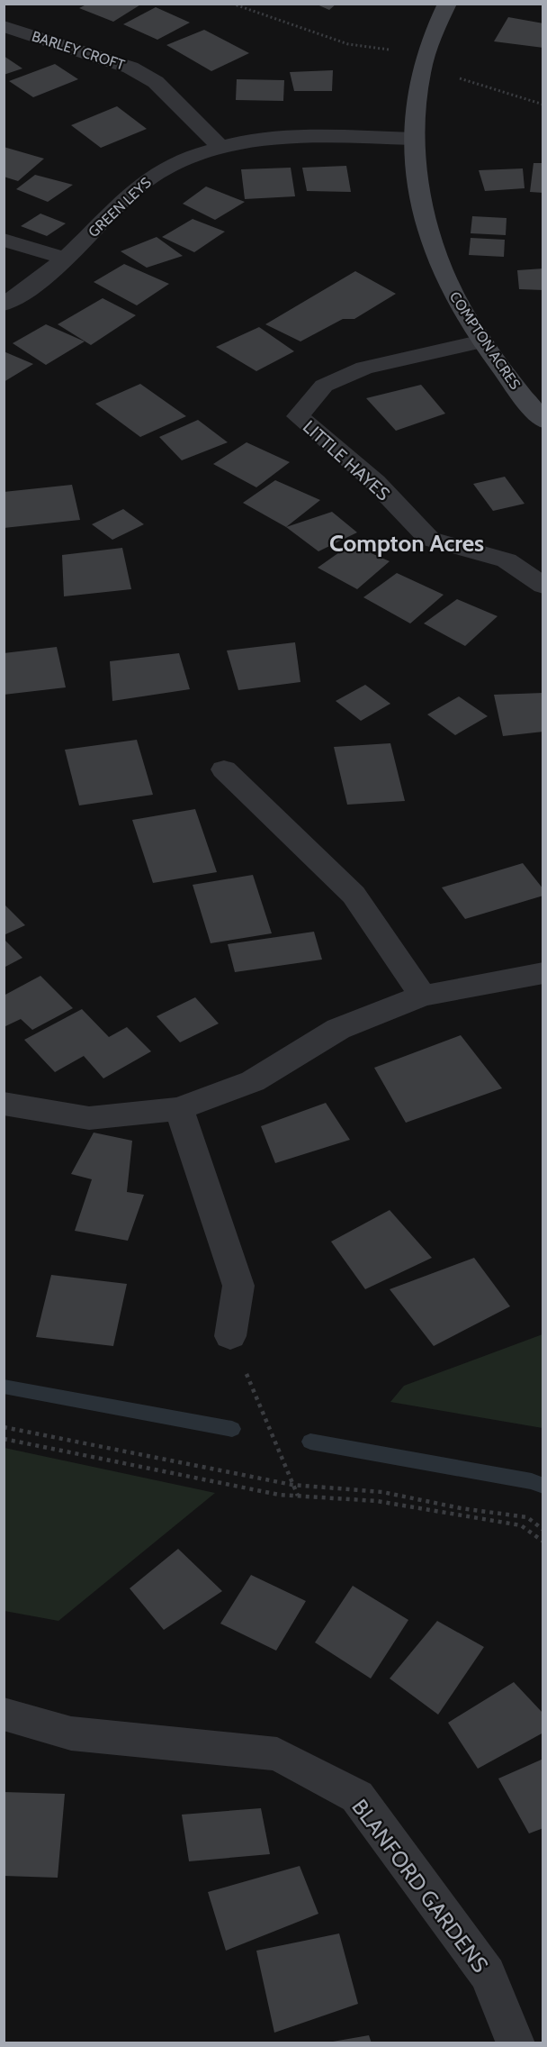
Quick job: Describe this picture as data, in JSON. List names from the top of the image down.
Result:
{
  "streets": {
    "street": [
      "BARLEY CROFT",
      "GREEN LEYS",
      "COMPTON ACRES",
      "LITTLE HAYES",
      "BLANFORD GARDENS"
    ]
  },
  "crossings": [
    ["BARLEY CROFT", "GREEN LEYS"],
    ["GREEN LEYS", "COMPTON ACRES"],
    ["COMPTON ACRES", "LITTLE HAYES"]
  ],
  "districts": ["Compton Acres"]
}
